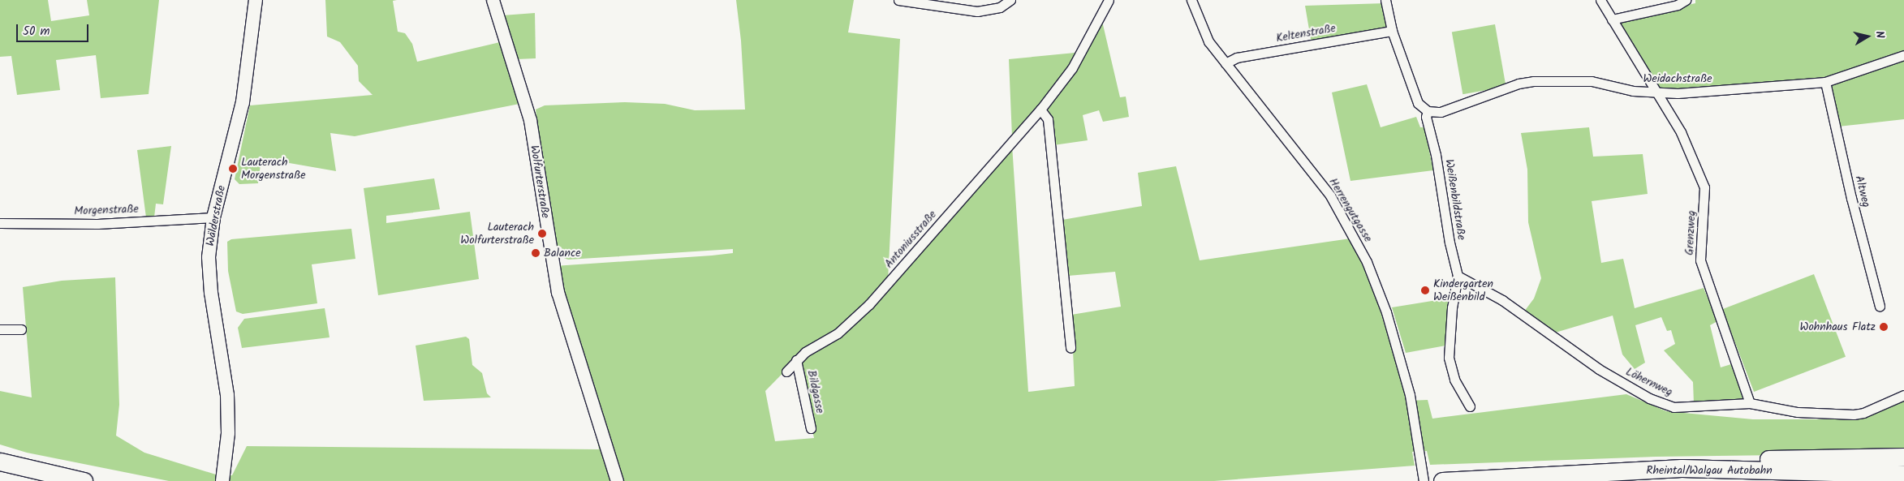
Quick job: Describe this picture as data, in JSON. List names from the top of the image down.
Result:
{
  "streets": {
    "highway": ["Rheintal/Walgau Autobahn"],
    "main road": ["Wälderstraße"],
    "street": [
      "Keltenstraße",
      "Weidachstraße",
      "Wolfurterstraße",
      "Altweg",
      "Weißenbildstraße",
      "Morgenstraße",
      "Herrengutgasse",
      "Grenzweg",
      "Antoniusstraße",
      "Löhernweg",
      "Bildgasse"
    ]
  },
  "crossings": [
    ["Keltenstraße", "Herrengutgasse"],
    ["Weidachstraße", "Altweg"],
    ["Weidachstraße", "Weißenbildstraße"],
    ["Weidachstraße", "Grenzweg"],
    ["Weißenbildstraße", "Löhernweg"],
    ["Morgenstraße", "Wälderstraße"],
    ["Grenzweg", "Löhernweg"],
    ["Antoniusstraße", "Bildgasse"]
  ],
  "places": [
    "Lauterach Morgenstraße",
    "Lauterach Wolfurterstraße",
    "Balance",
    "Kindergarten Weißenbild",
    "Wohnhaus Flatz"
  ],
  "scale_bar": "50 m",
  "north": "right"
}
